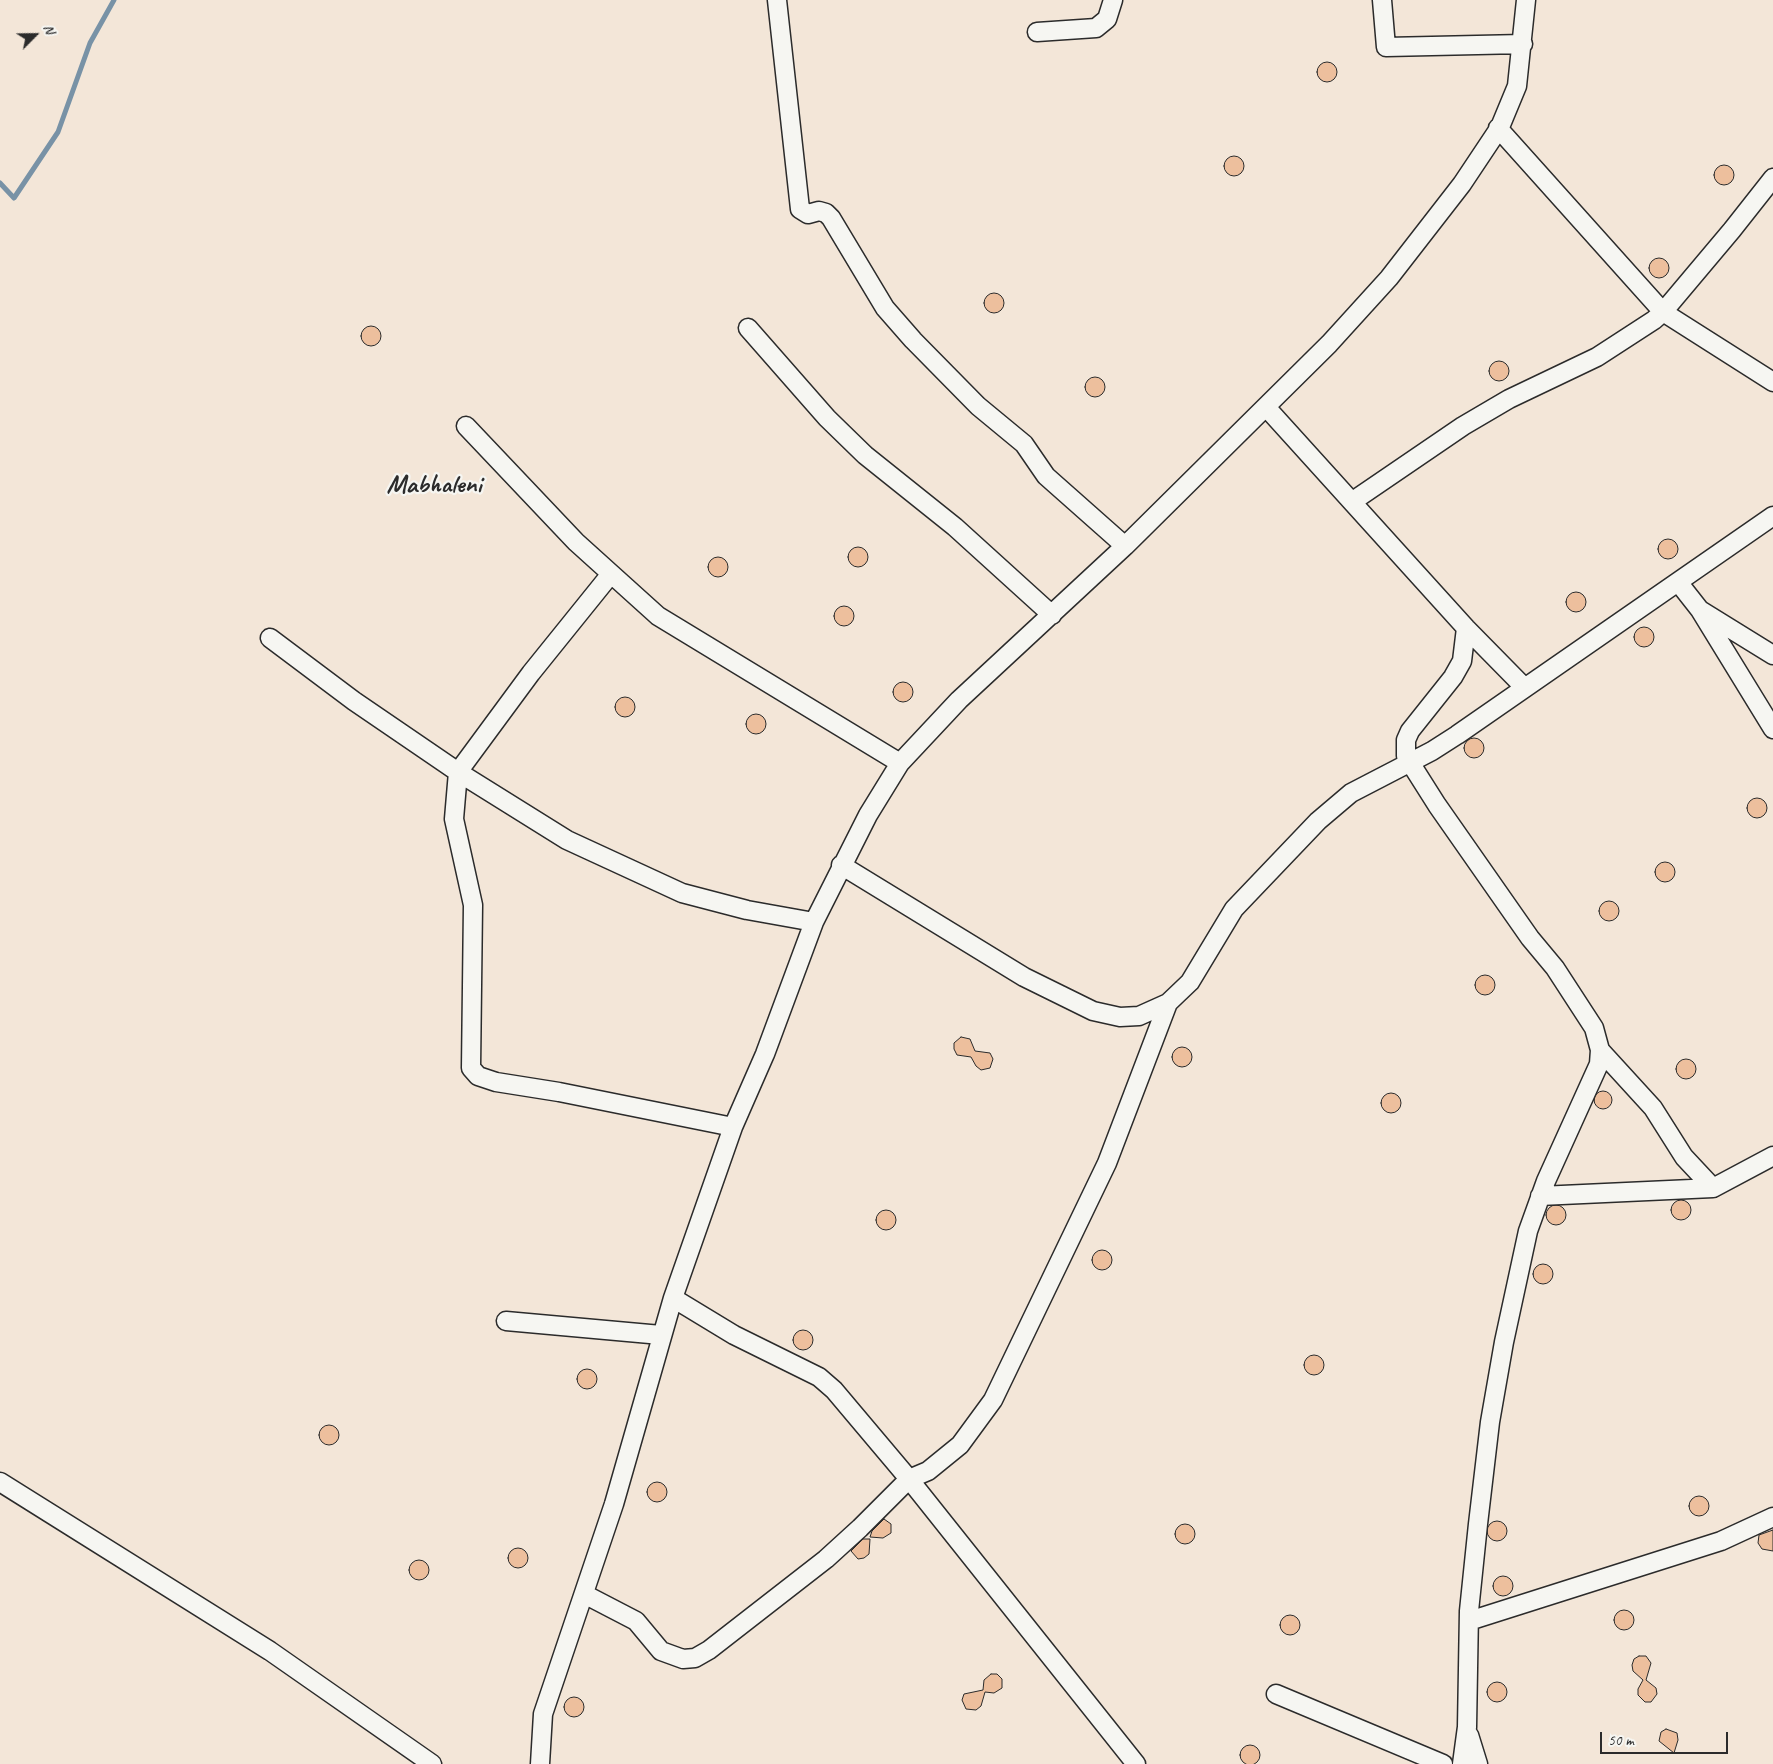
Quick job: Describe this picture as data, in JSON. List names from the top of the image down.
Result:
{
  "districts": ["Mabhaleni"],
  "scale_bar": "50 m",
  "north": "top right"
}
